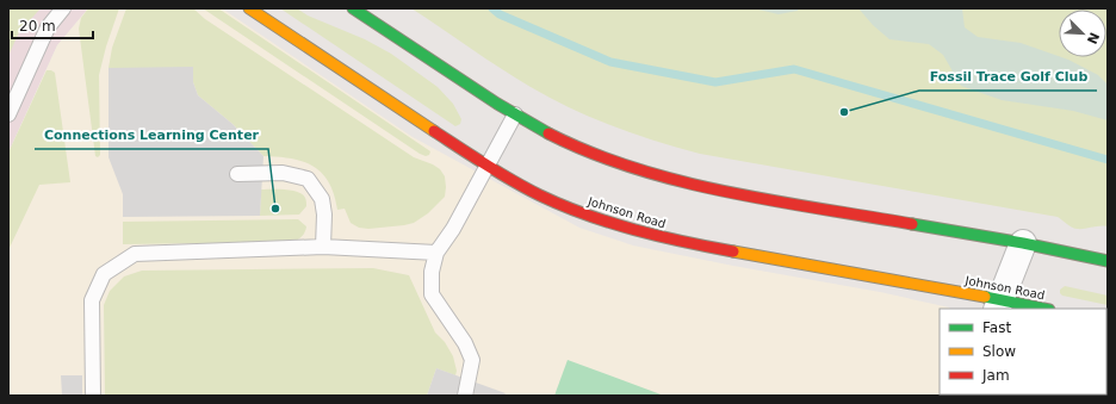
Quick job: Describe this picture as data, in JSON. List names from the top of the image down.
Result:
{
  "streets": {
    "main road": ["Johnson Road"]
  },
  "places": ["Fossil Trace Golf Club", "Connections Learning Center"],
  "legend": ["Fast", "Slow", "Jam"],
  "scale_bar": "20 m",
  "north": "bottom right"
}
